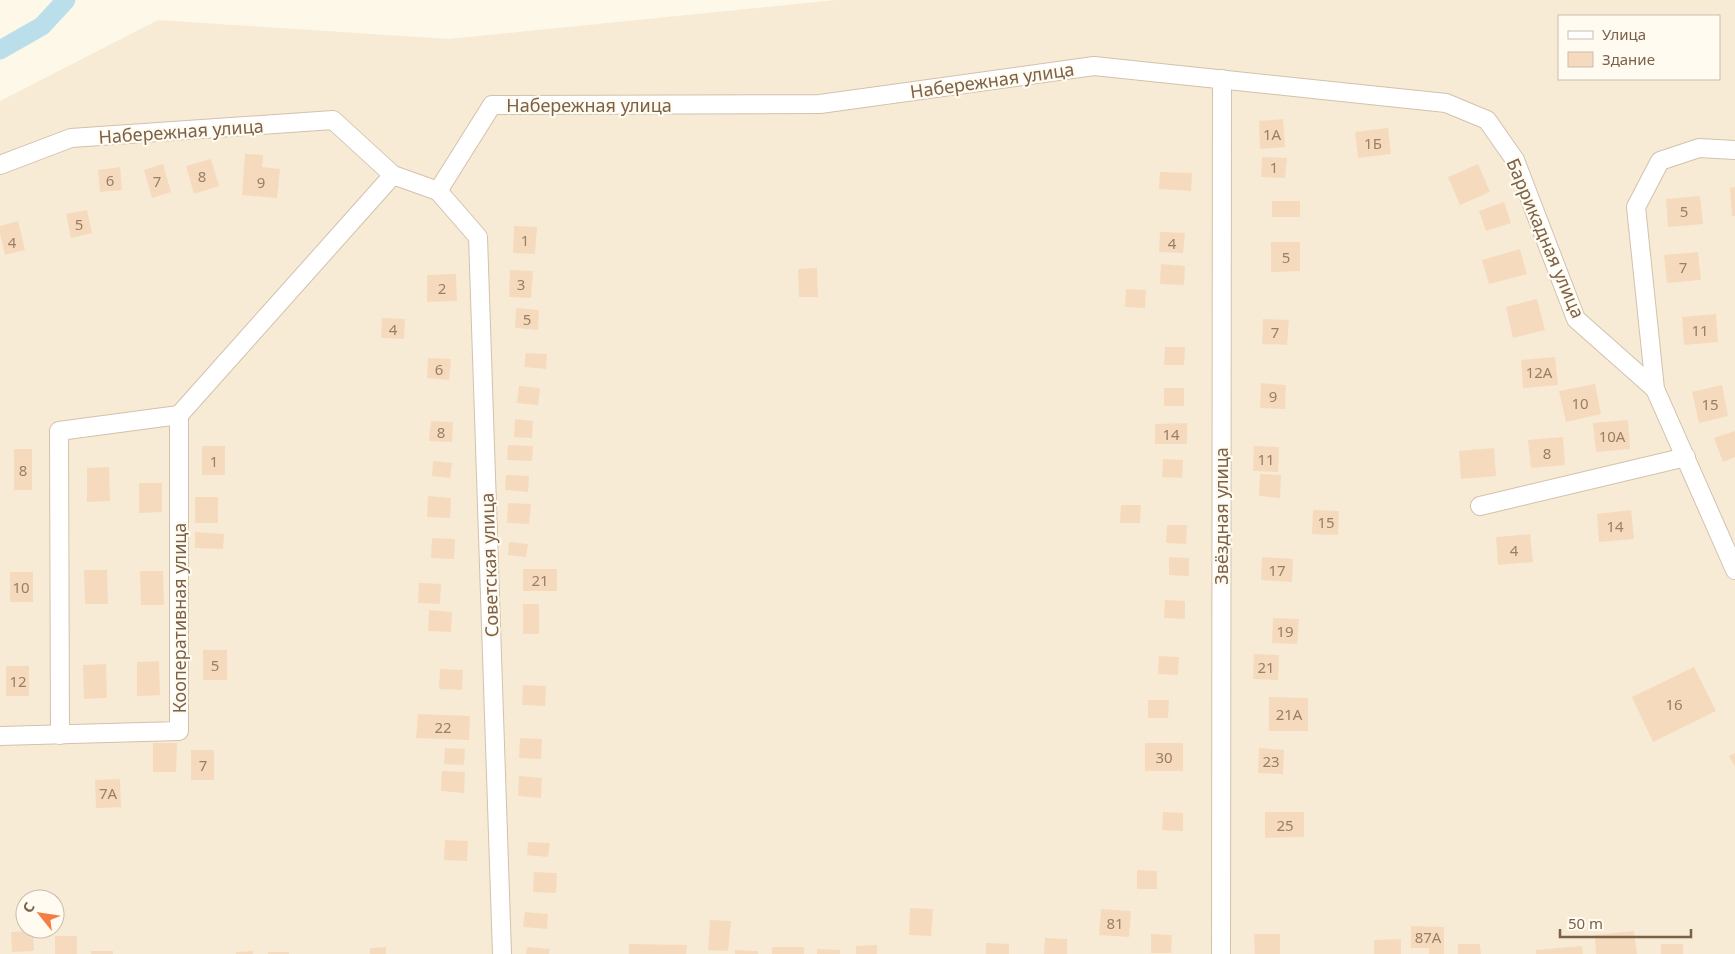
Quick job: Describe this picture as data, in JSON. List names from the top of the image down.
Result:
{
  "streets": {
    "street": [
      "Набережная улица",
      "Баррикадная улица",
      "Звёздная улица",
      "Советская улица",
      "Кооперативная улица"
    ]
  },
  "crossings": [
    ["Набережная улица", "Баррикадная улица"],
    ["Набережная улица", "Звёздная улица"],
    ["Набережная улица", "Советская улица"],
    ["Баррикадная улица", "Звёздная улица"]
  ],
  "house_numbers": [
    "1А",
    "1Б",
    "1",
    "8",
    "6",
    "7",
    "9",
    "5",
    "5",
    "1",
    "4",
    "4",
    "5",
    "7",
    "3",
    "2",
    "5",
    "4",
    "11",
    "7",
    "6",
    "12А",
    "9",
    "10",
    "15",
    "8",
    "14",
    "10А",
    "8",
    "11",
    "1",
    "8",
    "15",
    "14",
    "4",
    "17",
    "21",
    "10",
    "19",
    "5",
    "21",
    "12",
    "16",
    "21А",
    "22",
    "30",
    "23",
    "7",
    "7А",
    "25",
    "81",
    "87А"
  ],
  "legend": ["Улица", "Здание"],
  "scale_bar": "50 m",
  "north": "top left"
}
